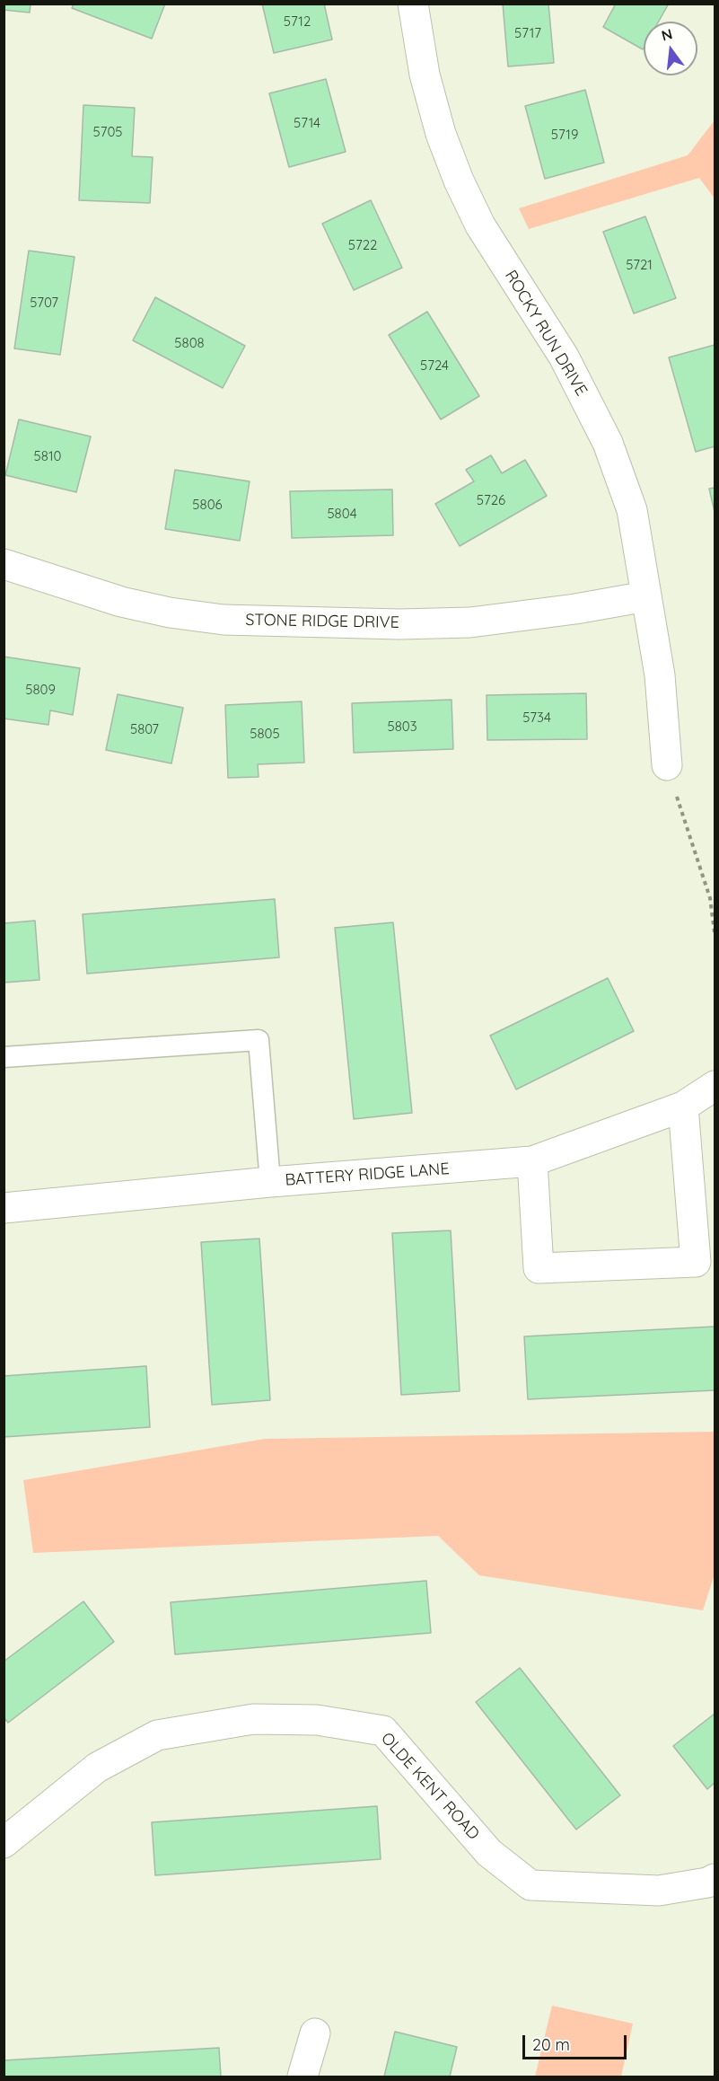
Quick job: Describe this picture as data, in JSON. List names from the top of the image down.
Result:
{
  "streets": {
    "street": [
      "ROCKY RUN DRIVE",
      "STONE RIDGE DRIVE",
      "BATTERY RIDGE LANE",
      "OLDE KENT ROAD"
    ]
  },
  "crossings": [
    ["ROCKY RUN DRIVE", "STONE RIDGE DRIVE"]
  ],
  "house_numbers": [
    "5712",
    "5717",
    "5714",
    "5705",
    "5719",
    "5722",
    "5721",
    "5707",
    "5808",
    "5724",
    "5810",
    "5726",
    "5806",
    "5804",
    "5809",
    "5734",
    "5803",
    "5807",
    "5805"
  ],
  "scale_bar": "20 m",
  "north": "top"
}
